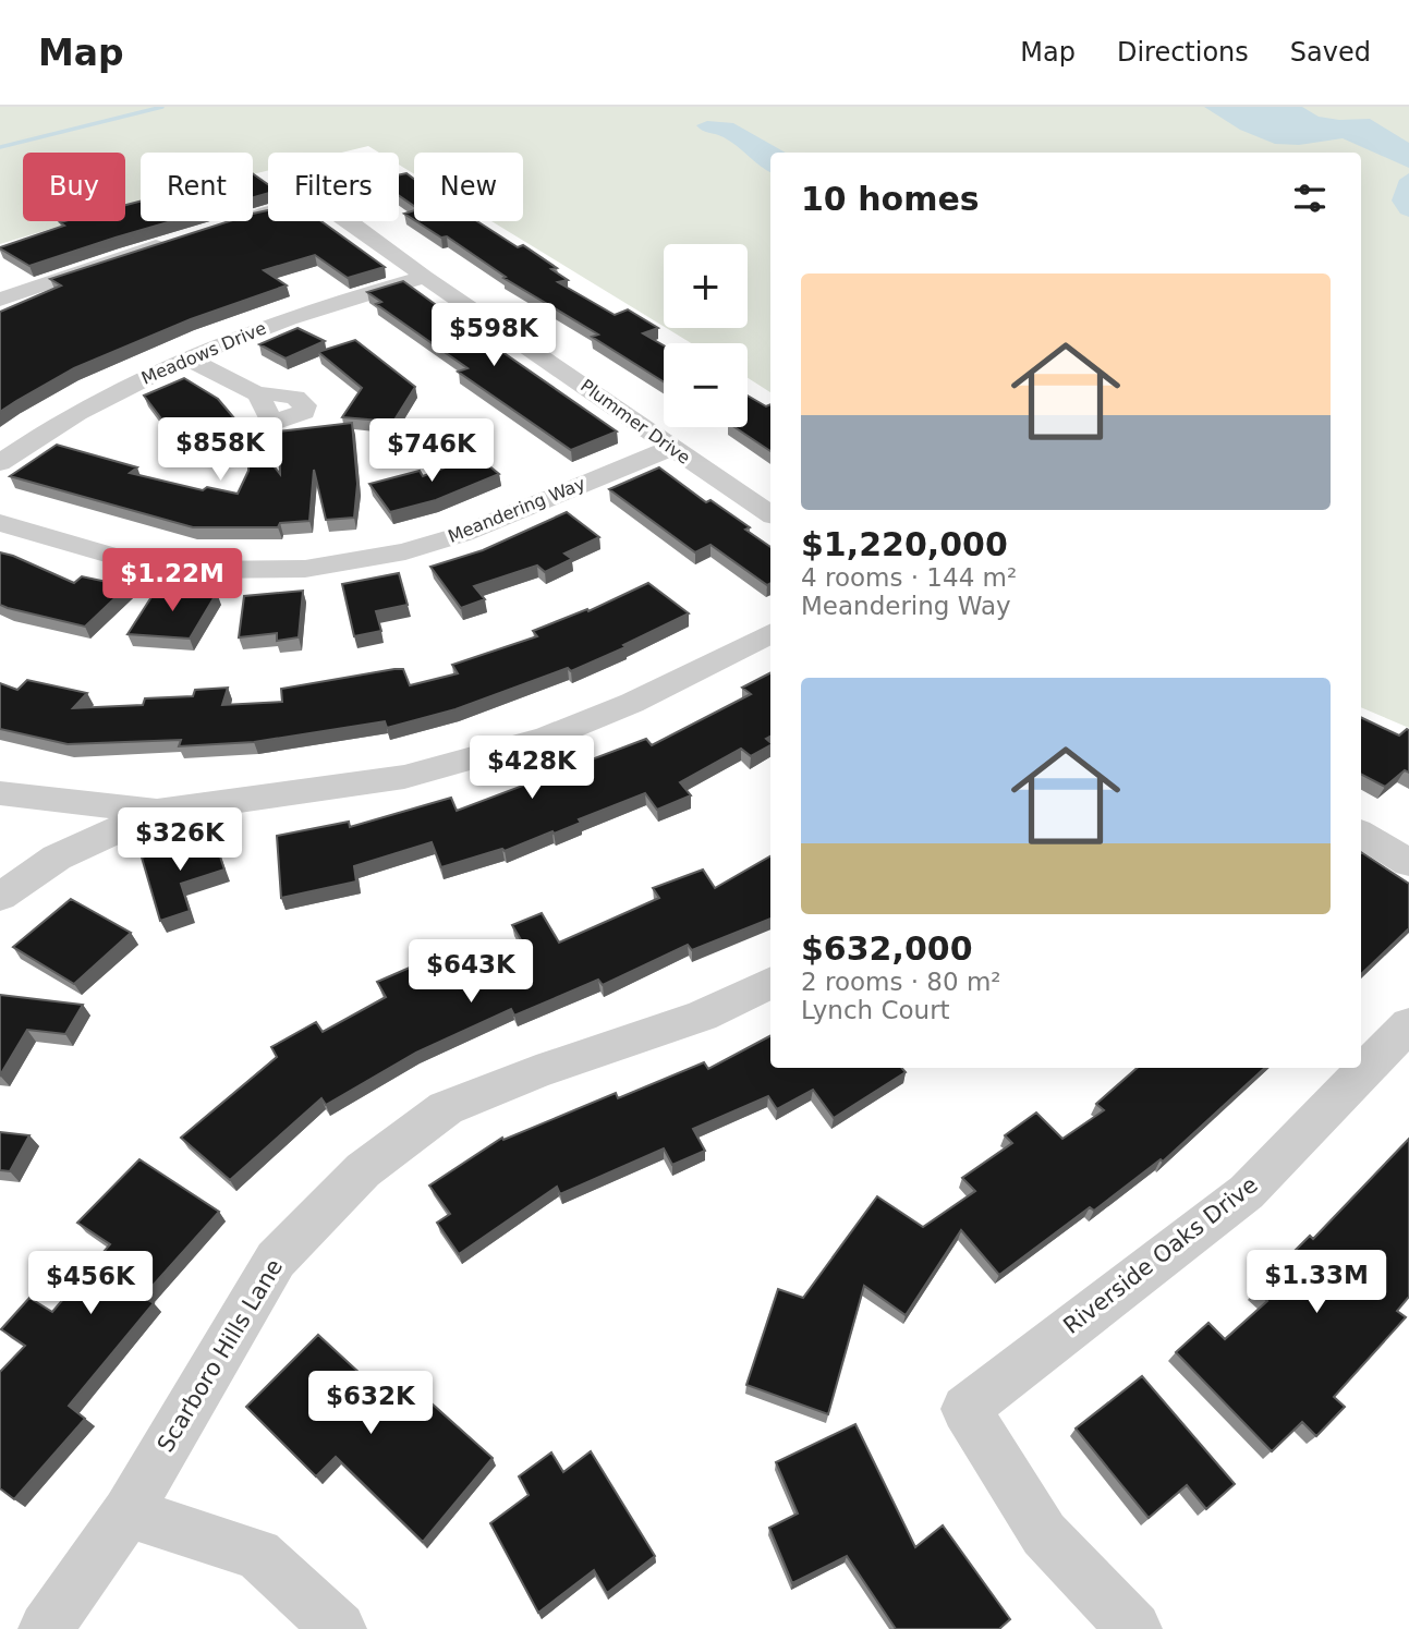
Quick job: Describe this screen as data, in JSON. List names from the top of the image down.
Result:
{
  "streets": {
    "street": [
      "Meadows Drive",
      "Plummer Drive",
      "Meandering Way",
      "Riverside Oaks Drive",
      "Scarboro Hills Lane"
    ]
  },
  "crossings": [
    ["Meadows Drive", "Plummer Drive"],
    ["Plummer Drive", "Meandering Way"]
  ],
  "page": {
    "header": "Map",
    "nav": ["Map", "Directions", "Saved"],
    "chip": [
      "Buy",
      "Rent",
      "Filters",
      "New"
    ],
    "heading": "10 homes",
    "map_buttons": ["+", "−"],
    "list": [
      {
        "name": "$1,220,000",
        "note": "4 rooms · 144 m² · Meandering Way"
      },
      {
        "name": "$632,000",
        "note": "2 rooms · 80 m² · Lynch Court"
      }
    ],
    "price": [
      "$598K",
      "$858K",
      "$746K",
      "$1.22M",
      "$428K",
      "$326K",
      "$643K",
      "$1.33M",
      "$456K",
      "$632K"
    ]
  }
}
